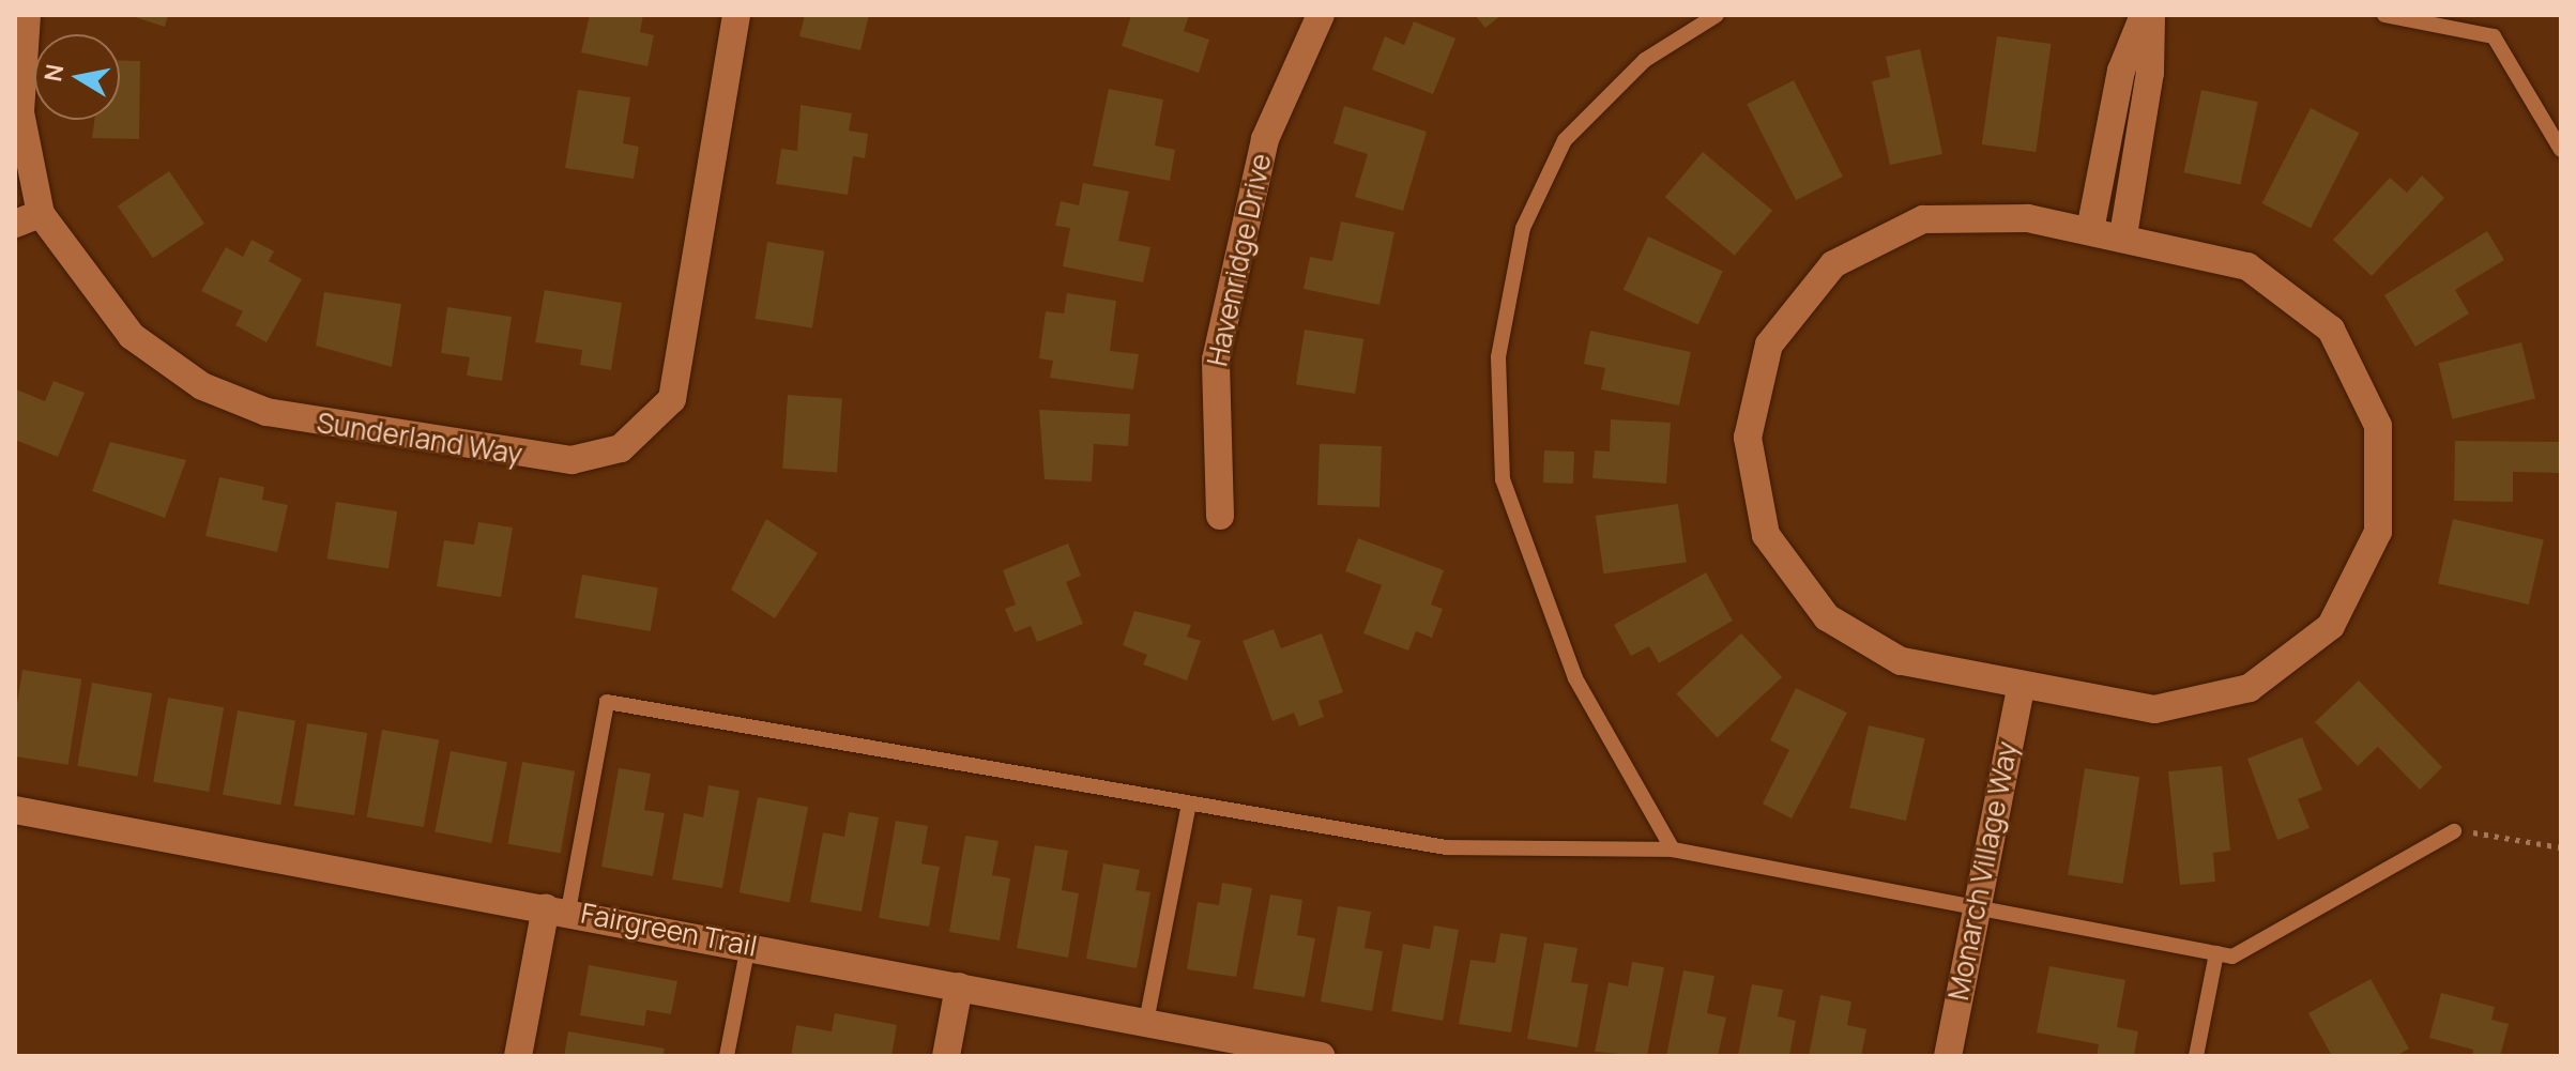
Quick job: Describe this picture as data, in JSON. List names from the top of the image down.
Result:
{
  "streets": {
    "street": [
      "Havenridge Drive",
      "Sunderland Way",
      "Monarch Village Way",
      "Fairgreen Trail"
    ]
  },
  "north": "left"
}
